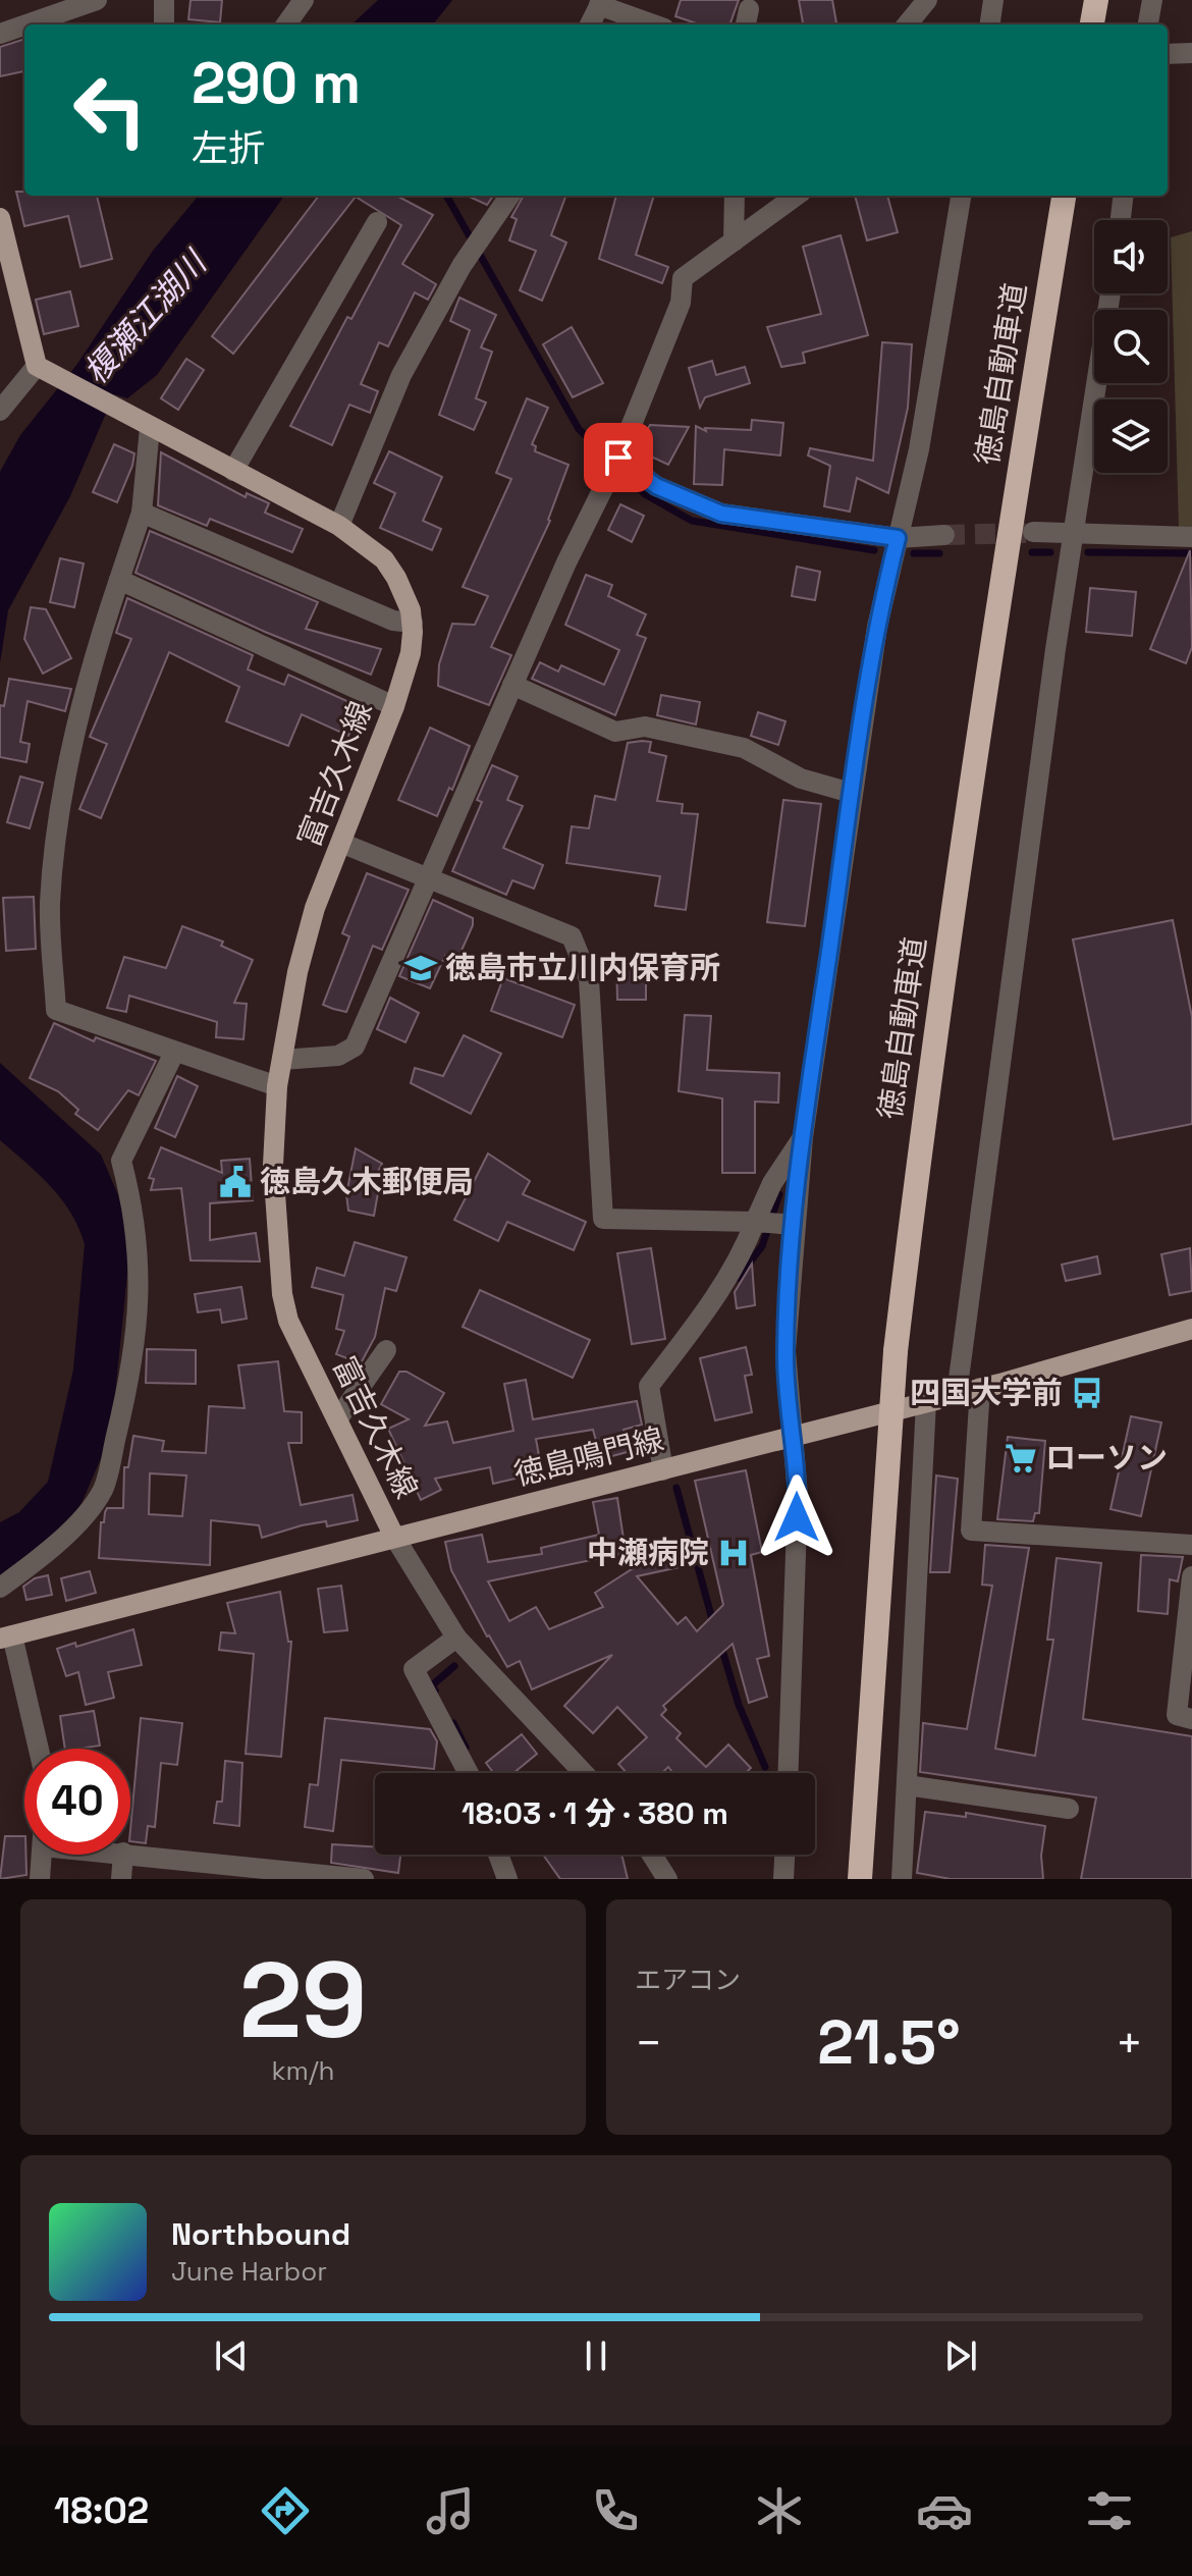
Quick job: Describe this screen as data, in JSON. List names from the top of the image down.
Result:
{
  "streets": {
    "highway": ["徳島自動車道"],
    "main road": ["富吉久木線", "徳島鳴門線"]
  },
  "crossings": [
    ["富吉久木線", "徳島鳴門線"]
  ],
  "water": ["榎瀬江湖川"],
  "places": {
    "school or university": ["徳島市立川内保育所"],
    "public building": ["徳島久木郵便局"],
    "bus stop": ["四国大学前"],
    "supermarket": ["ローソン"],
    "hospital": ["中瀬病院"]
  },
  "page": {
    "turn": ["290 m", "左折"],
    "limit": "40",
    "trip": "18:03 · 1 分 · 380 m",
    "tile": [
      ["29", "km/h"],
      "エアコン"
    ],
    "heat": ["−", "21.5°", "+"],
    "song": ["Northbound", "June Harbor"],
    "tabs": "18:02"
  }
}
